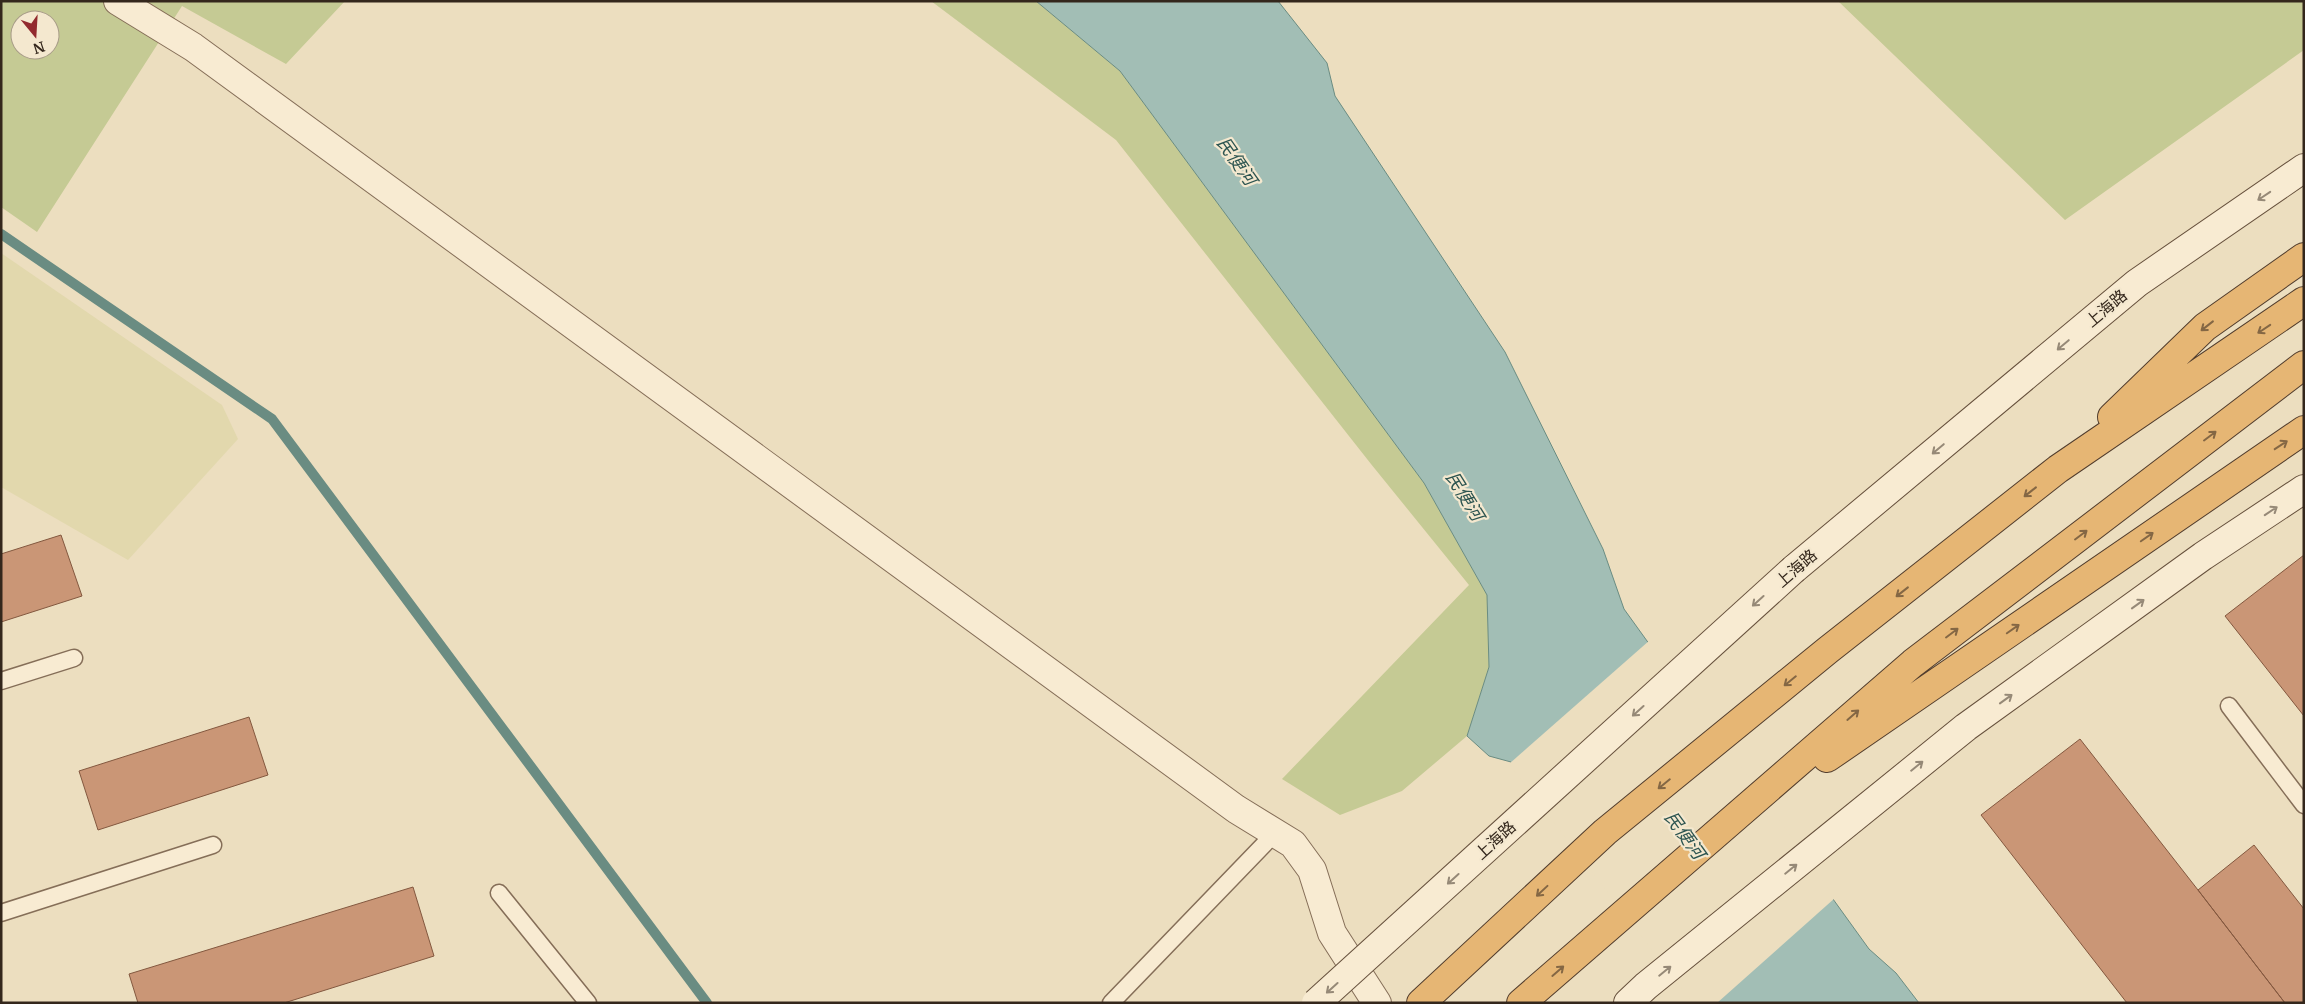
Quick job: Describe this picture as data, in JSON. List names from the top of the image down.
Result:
{
  "streets": {
    "main road": ["上海路"]
  },
  "water": ["民便河"],
  "north": "bottom"
}
